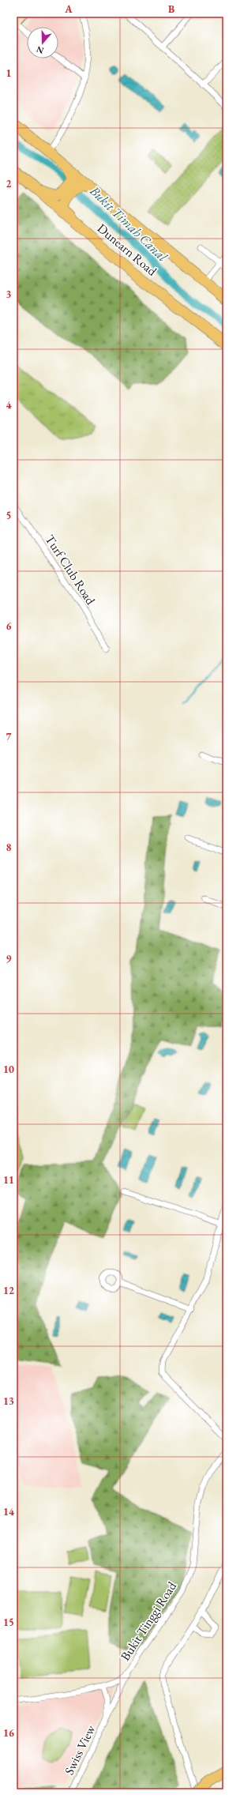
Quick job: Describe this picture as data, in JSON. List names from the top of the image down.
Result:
{
  "streets": {
    "highway": ["Dunearn Road"],
    "street": ["Turf Club Road", "Bukit Tinggi Road", "Swiss View"]
  },
  "crossings": [
    ["Bukit Tinggi Road", "Swiss View"]
  ],
  "water": ["Bukit Timah Canal"],
  "north": "bottom",
  "grid": {
    "columns": ["A", "B"],
    "rows": [
      "1",
      "2",
      "3",
      "4",
      "5",
      "6",
      "7",
      "8",
      "9",
      "10",
      "11",
      "12",
      "13",
      "14",
      "15",
      "16"
    ]
  }
}
